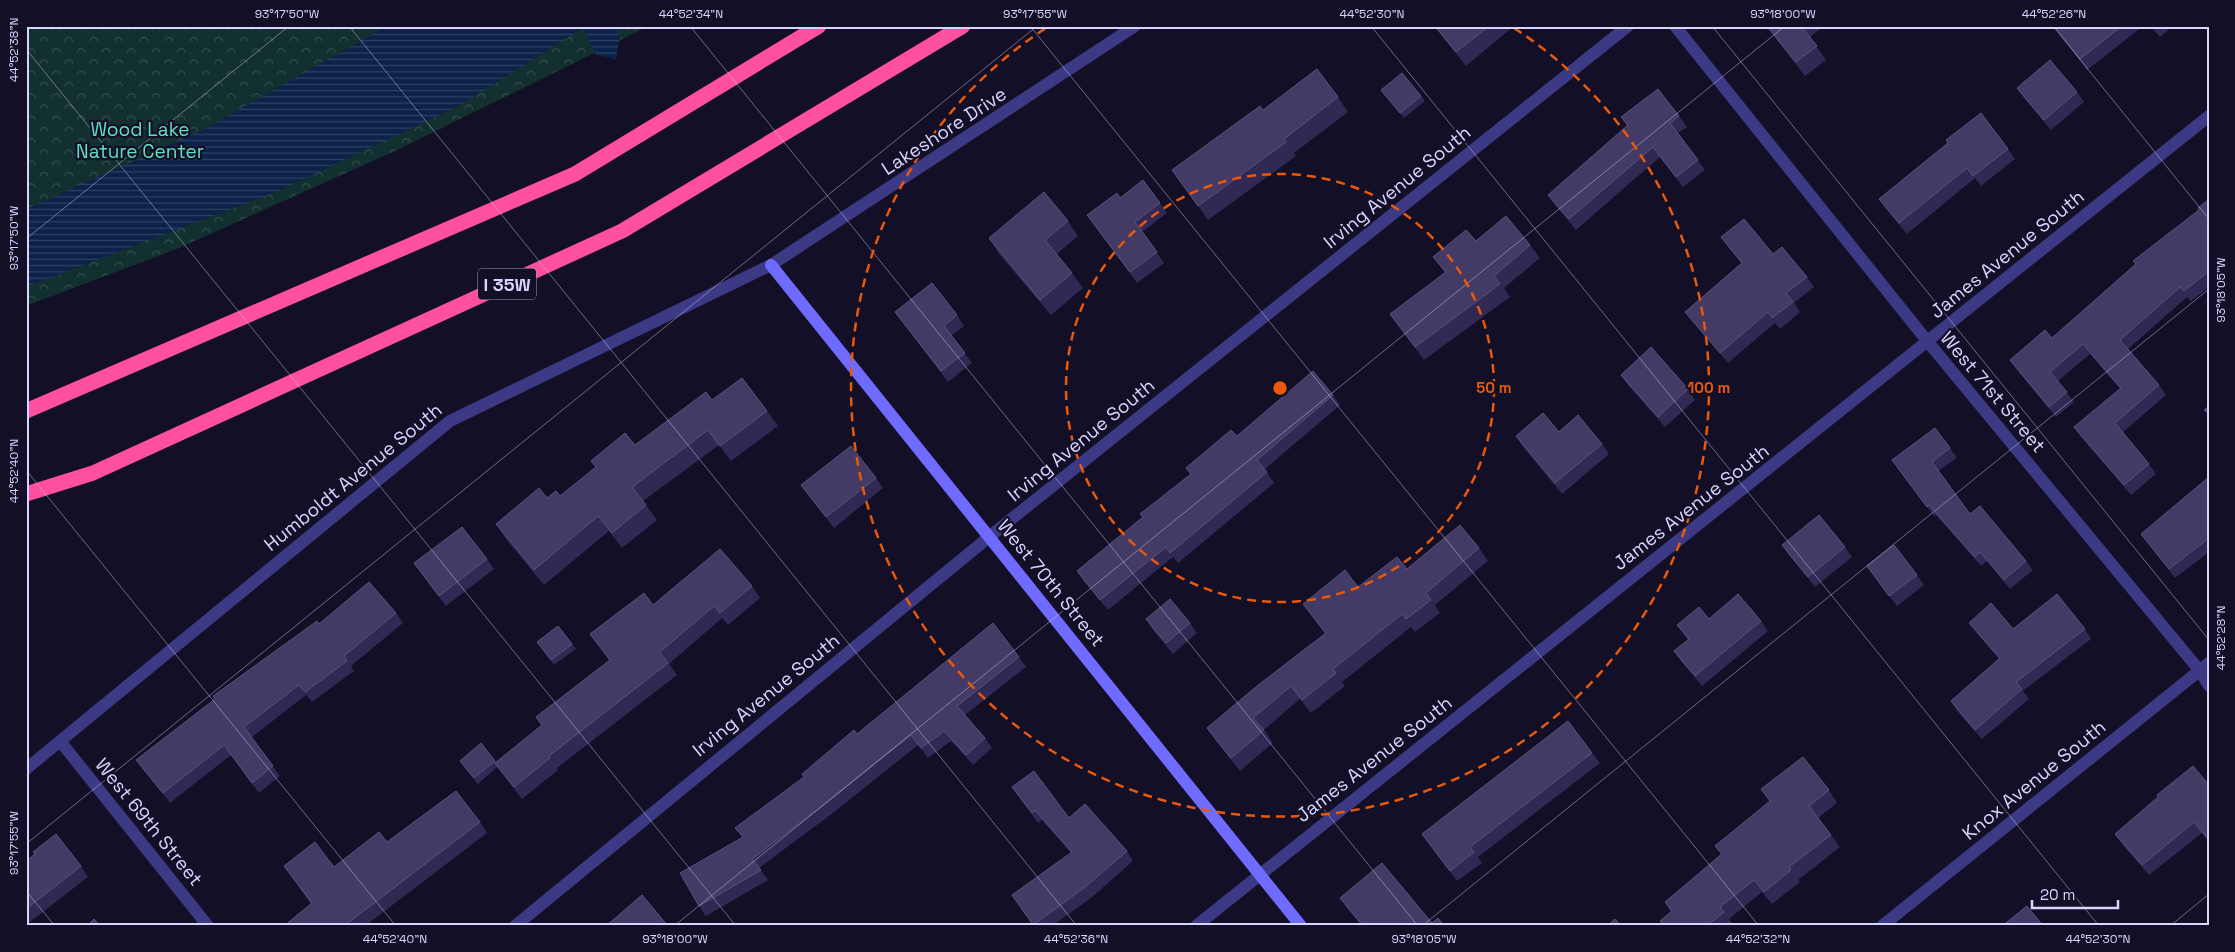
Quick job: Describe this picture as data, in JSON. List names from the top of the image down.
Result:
{
  "streets": {
    "highway": ["I 35W"],
    "street": [
      "Lakeshore Drive",
      "Irving Avenue South",
      "James Avenue South",
      "West 71st Street",
      "Humboldt Avenue South",
      "West 70th Street",
      "Knox Avenue South",
      "West 69th Street"
    ]
  },
  "crossings": [
    ["Lakeshore Drive", "Humboldt Avenue South"],
    ["Lakeshore Drive", "West 70th Street"],
    ["Irving Avenue South", "West 70th Street"],
    ["James Avenue South", "West 71st Street"],
    ["James Avenue South", "West 70th Street"],
    ["West 71st Street", "Knox Avenue South"],
    ["Humboldt Avenue South", "West 70th Street"],
    ["Humboldt Avenue South", "West 69th Street"]
  ],
  "parks": ["Wood Lake Nature Center"],
  "scale_bar": "20 m",
  "coordinates": [
    "93°17'50\"W",
    "44°52'34\"N",
    "93°17'55\"W",
    "44°52'30\"N",
    "93°18'00\"W",
    "44°52'26\"N",
    "44°52'38\"N",
    "93°18'05\"W",
    "44°52'40\"N",
    "44°52'28\"N",
    "44°52'36\"N",
    "44°52'32\"N"
  ],
  "rings": ["50 m", "100 m"]
}
